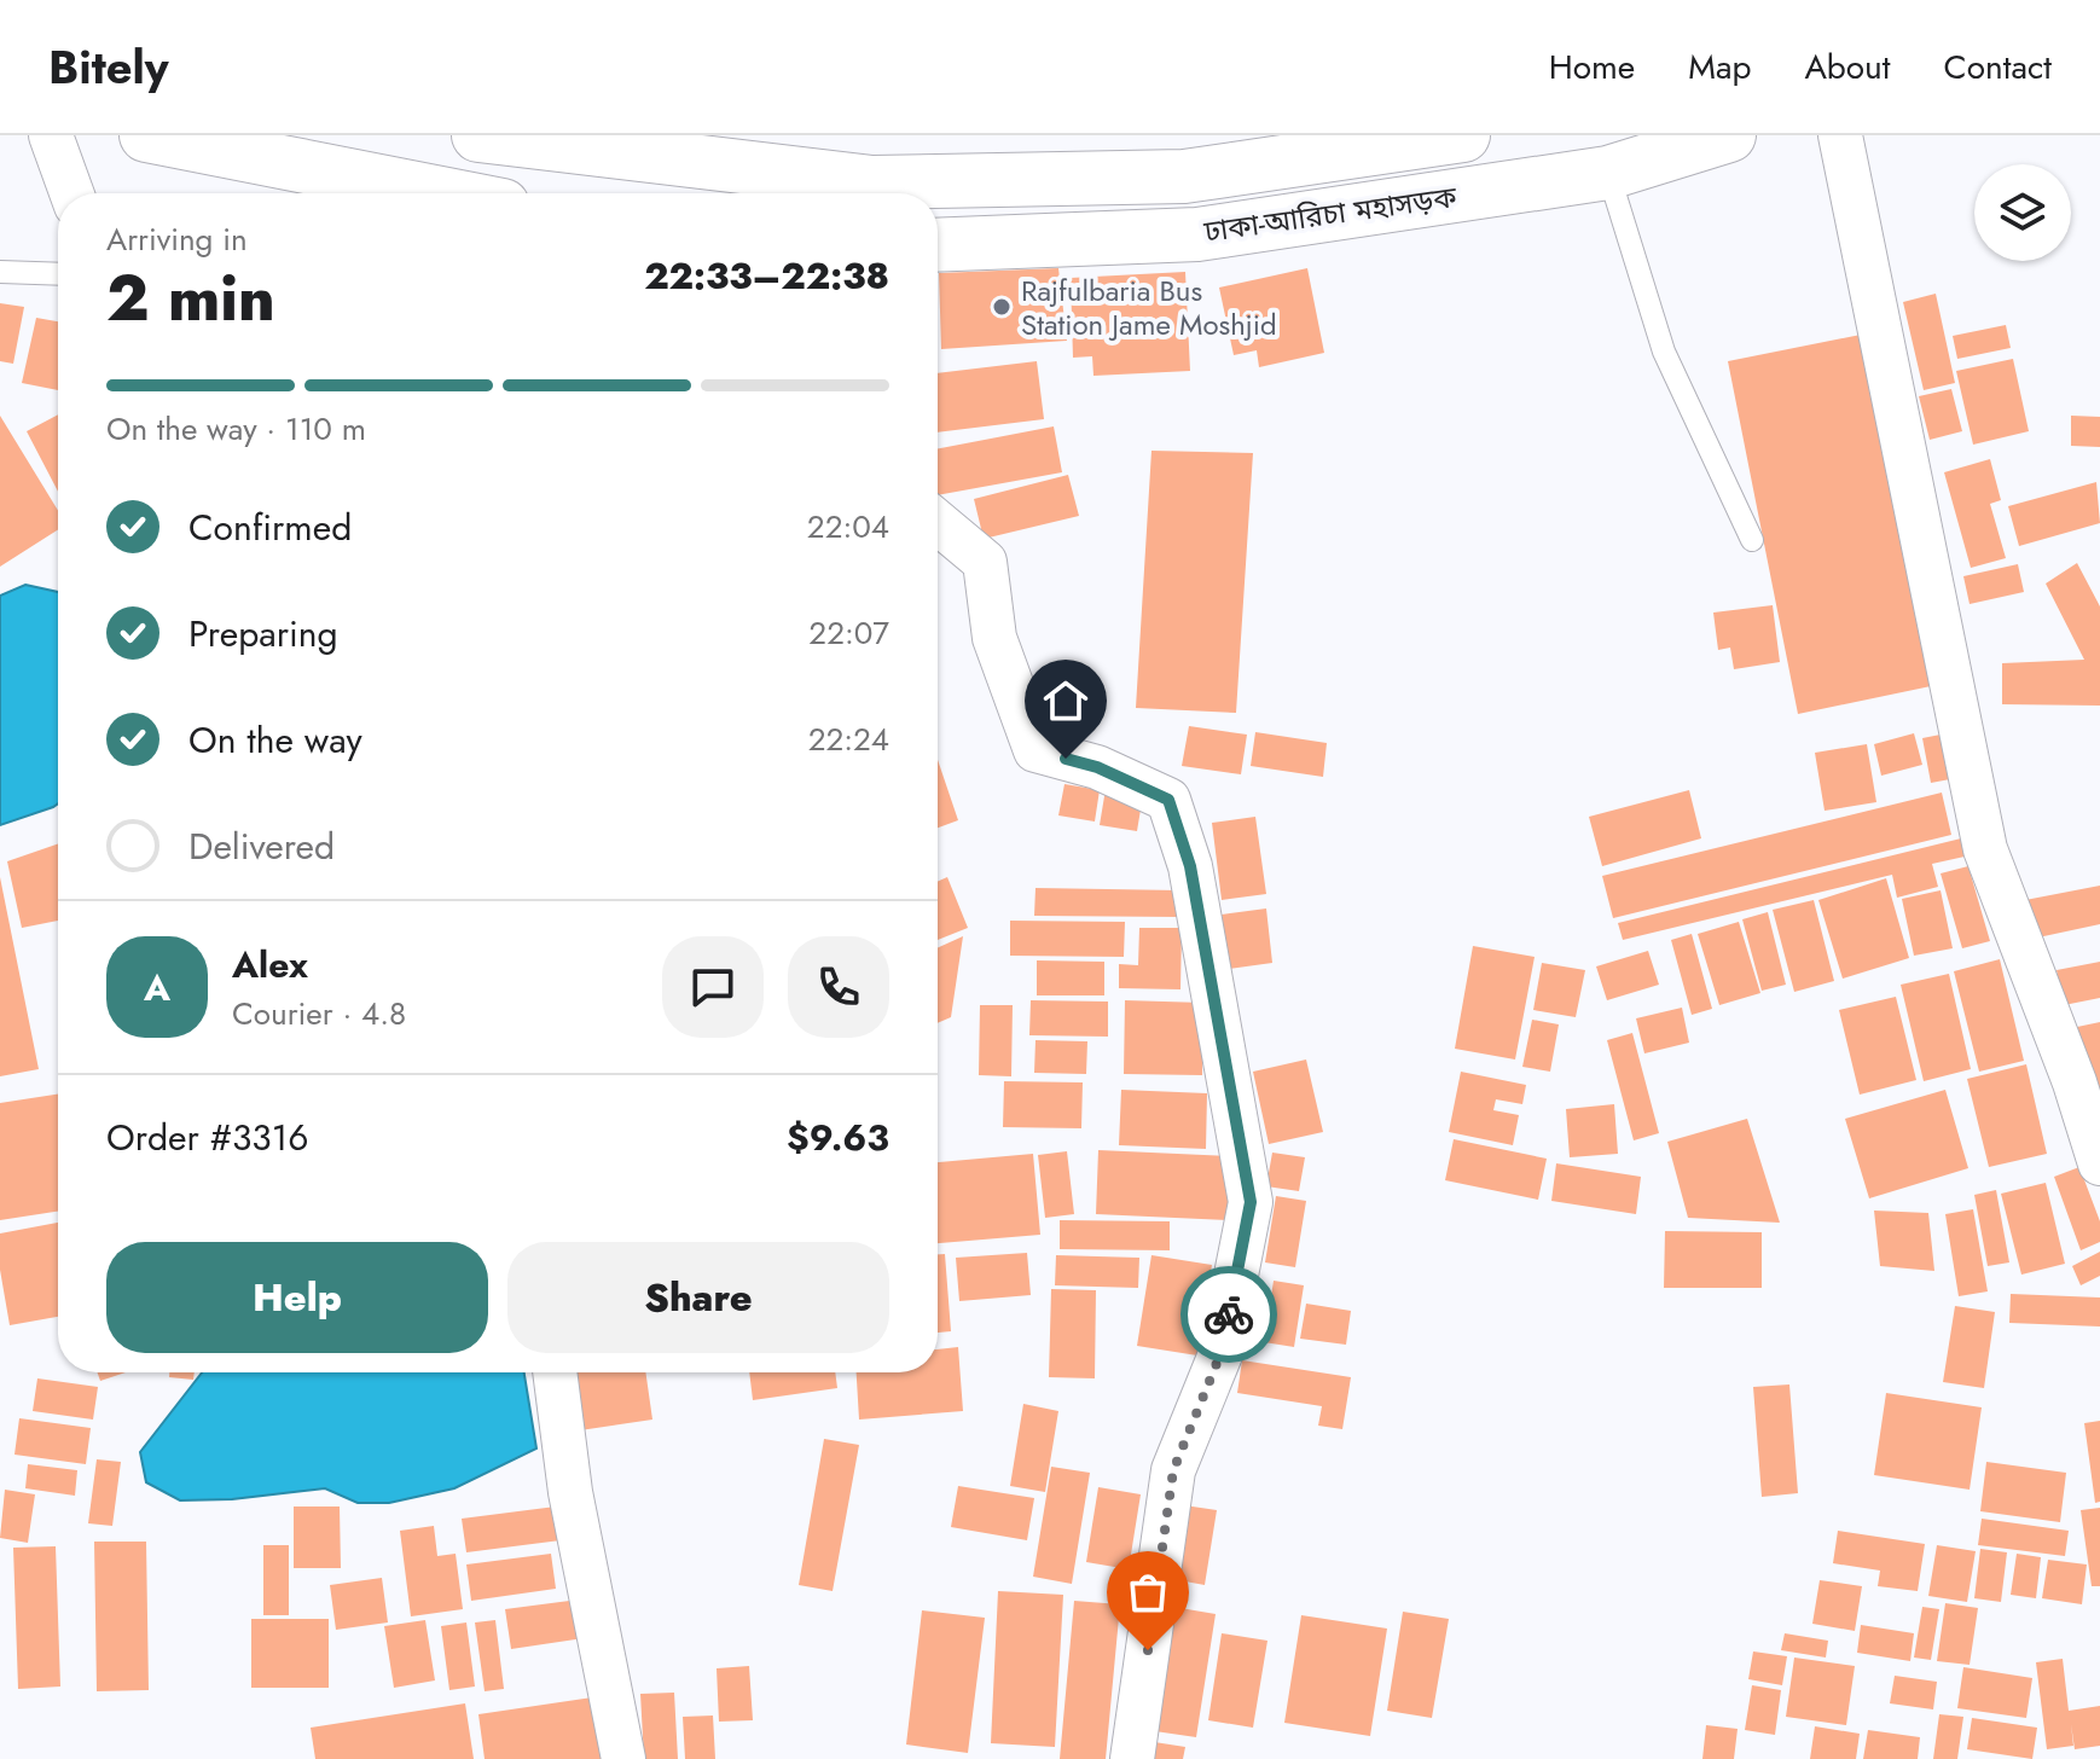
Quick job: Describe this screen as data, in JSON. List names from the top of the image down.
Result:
{
  "streets": {
    "highway": ["ঢাকা-আরিচা মহাসড়ক"]
  },
  "places": ["Rajfulbaria Bus Station Jame Moshjid"],
  "page": {
    "header": "Bitely",
    "nav": [
      "Home",
      "Map",
      "About",
      "Contact"
    ],
    "heading": ["2 min", "Arriving in", "22:33–22:38"],
    "panel": [
      "Alex",
      "Courier · 4.8",
      "Order #3316",
      "$9.63"
    ],
    "bar": "On the way · 110 m",
    "list": [
      ["Confirmed", "22:04"],
      ["Preparing", "22:07"],
      ["On the way", "22:24"],
      "Delivered"
    ],
    "round": "A",
    "buttons": ["Help", "Share"]
  }
}
